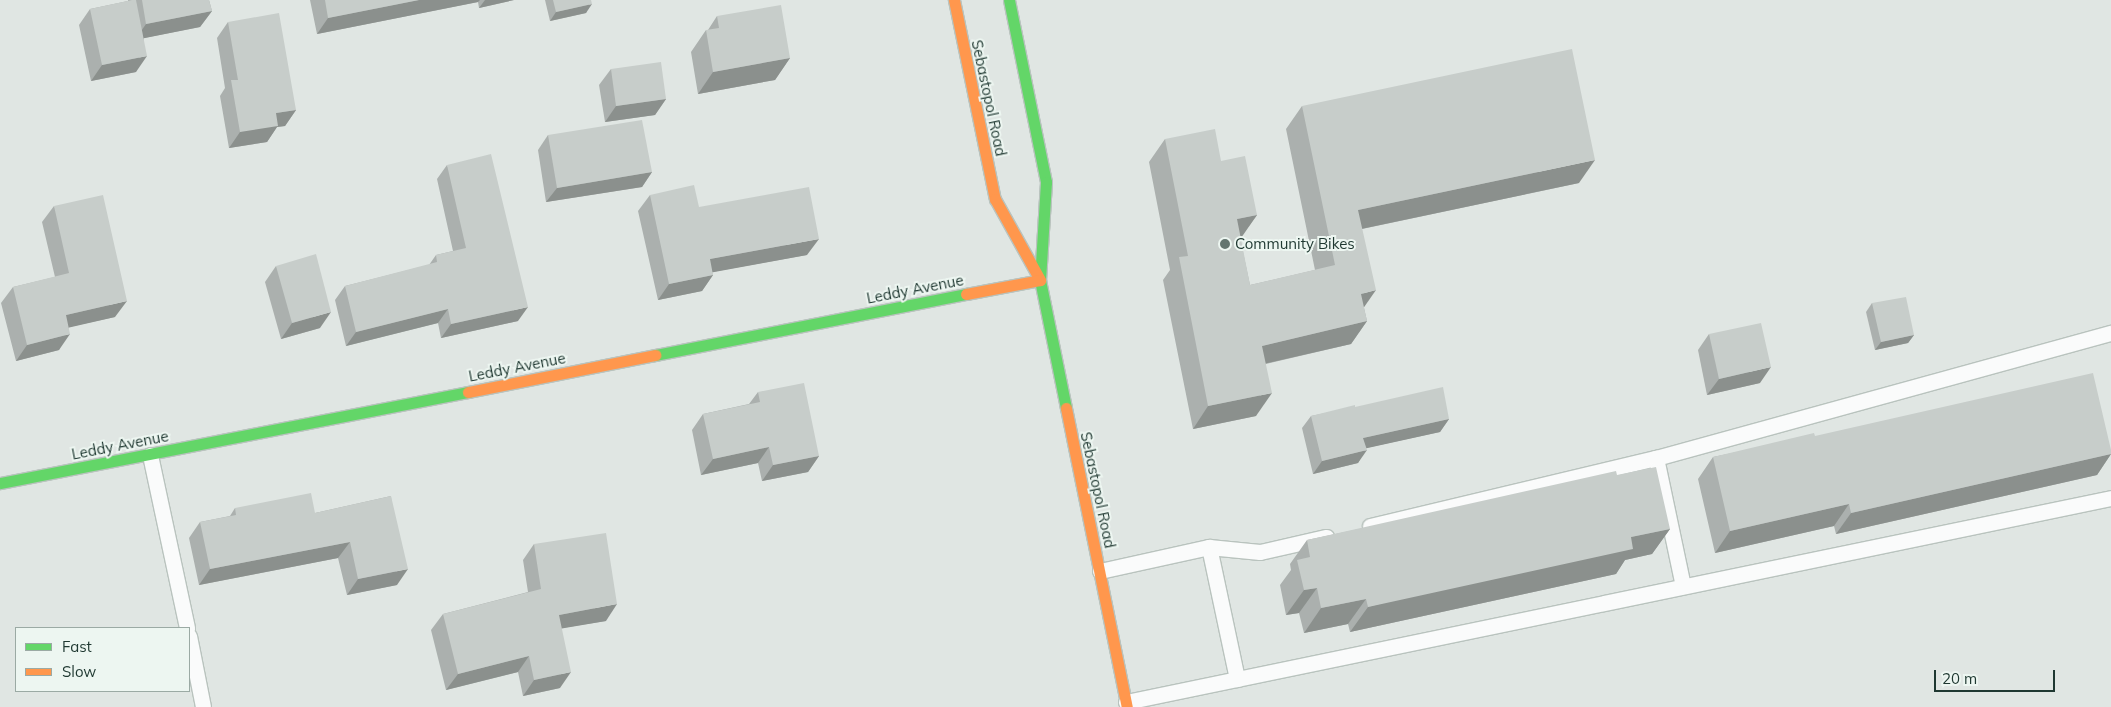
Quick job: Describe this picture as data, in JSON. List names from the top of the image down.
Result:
{
  "streets": {
    "street": ["Sebastopol Road", "Leddy Avenue"]
  },
  "crossings": [
    ["Sebastopol Road", "Leddy Avenue"]
  ],
  "places": ["Community Bikes"],
  "legend": ["Fast", "Slow"],
  "scale_bar": "20 m"
}
